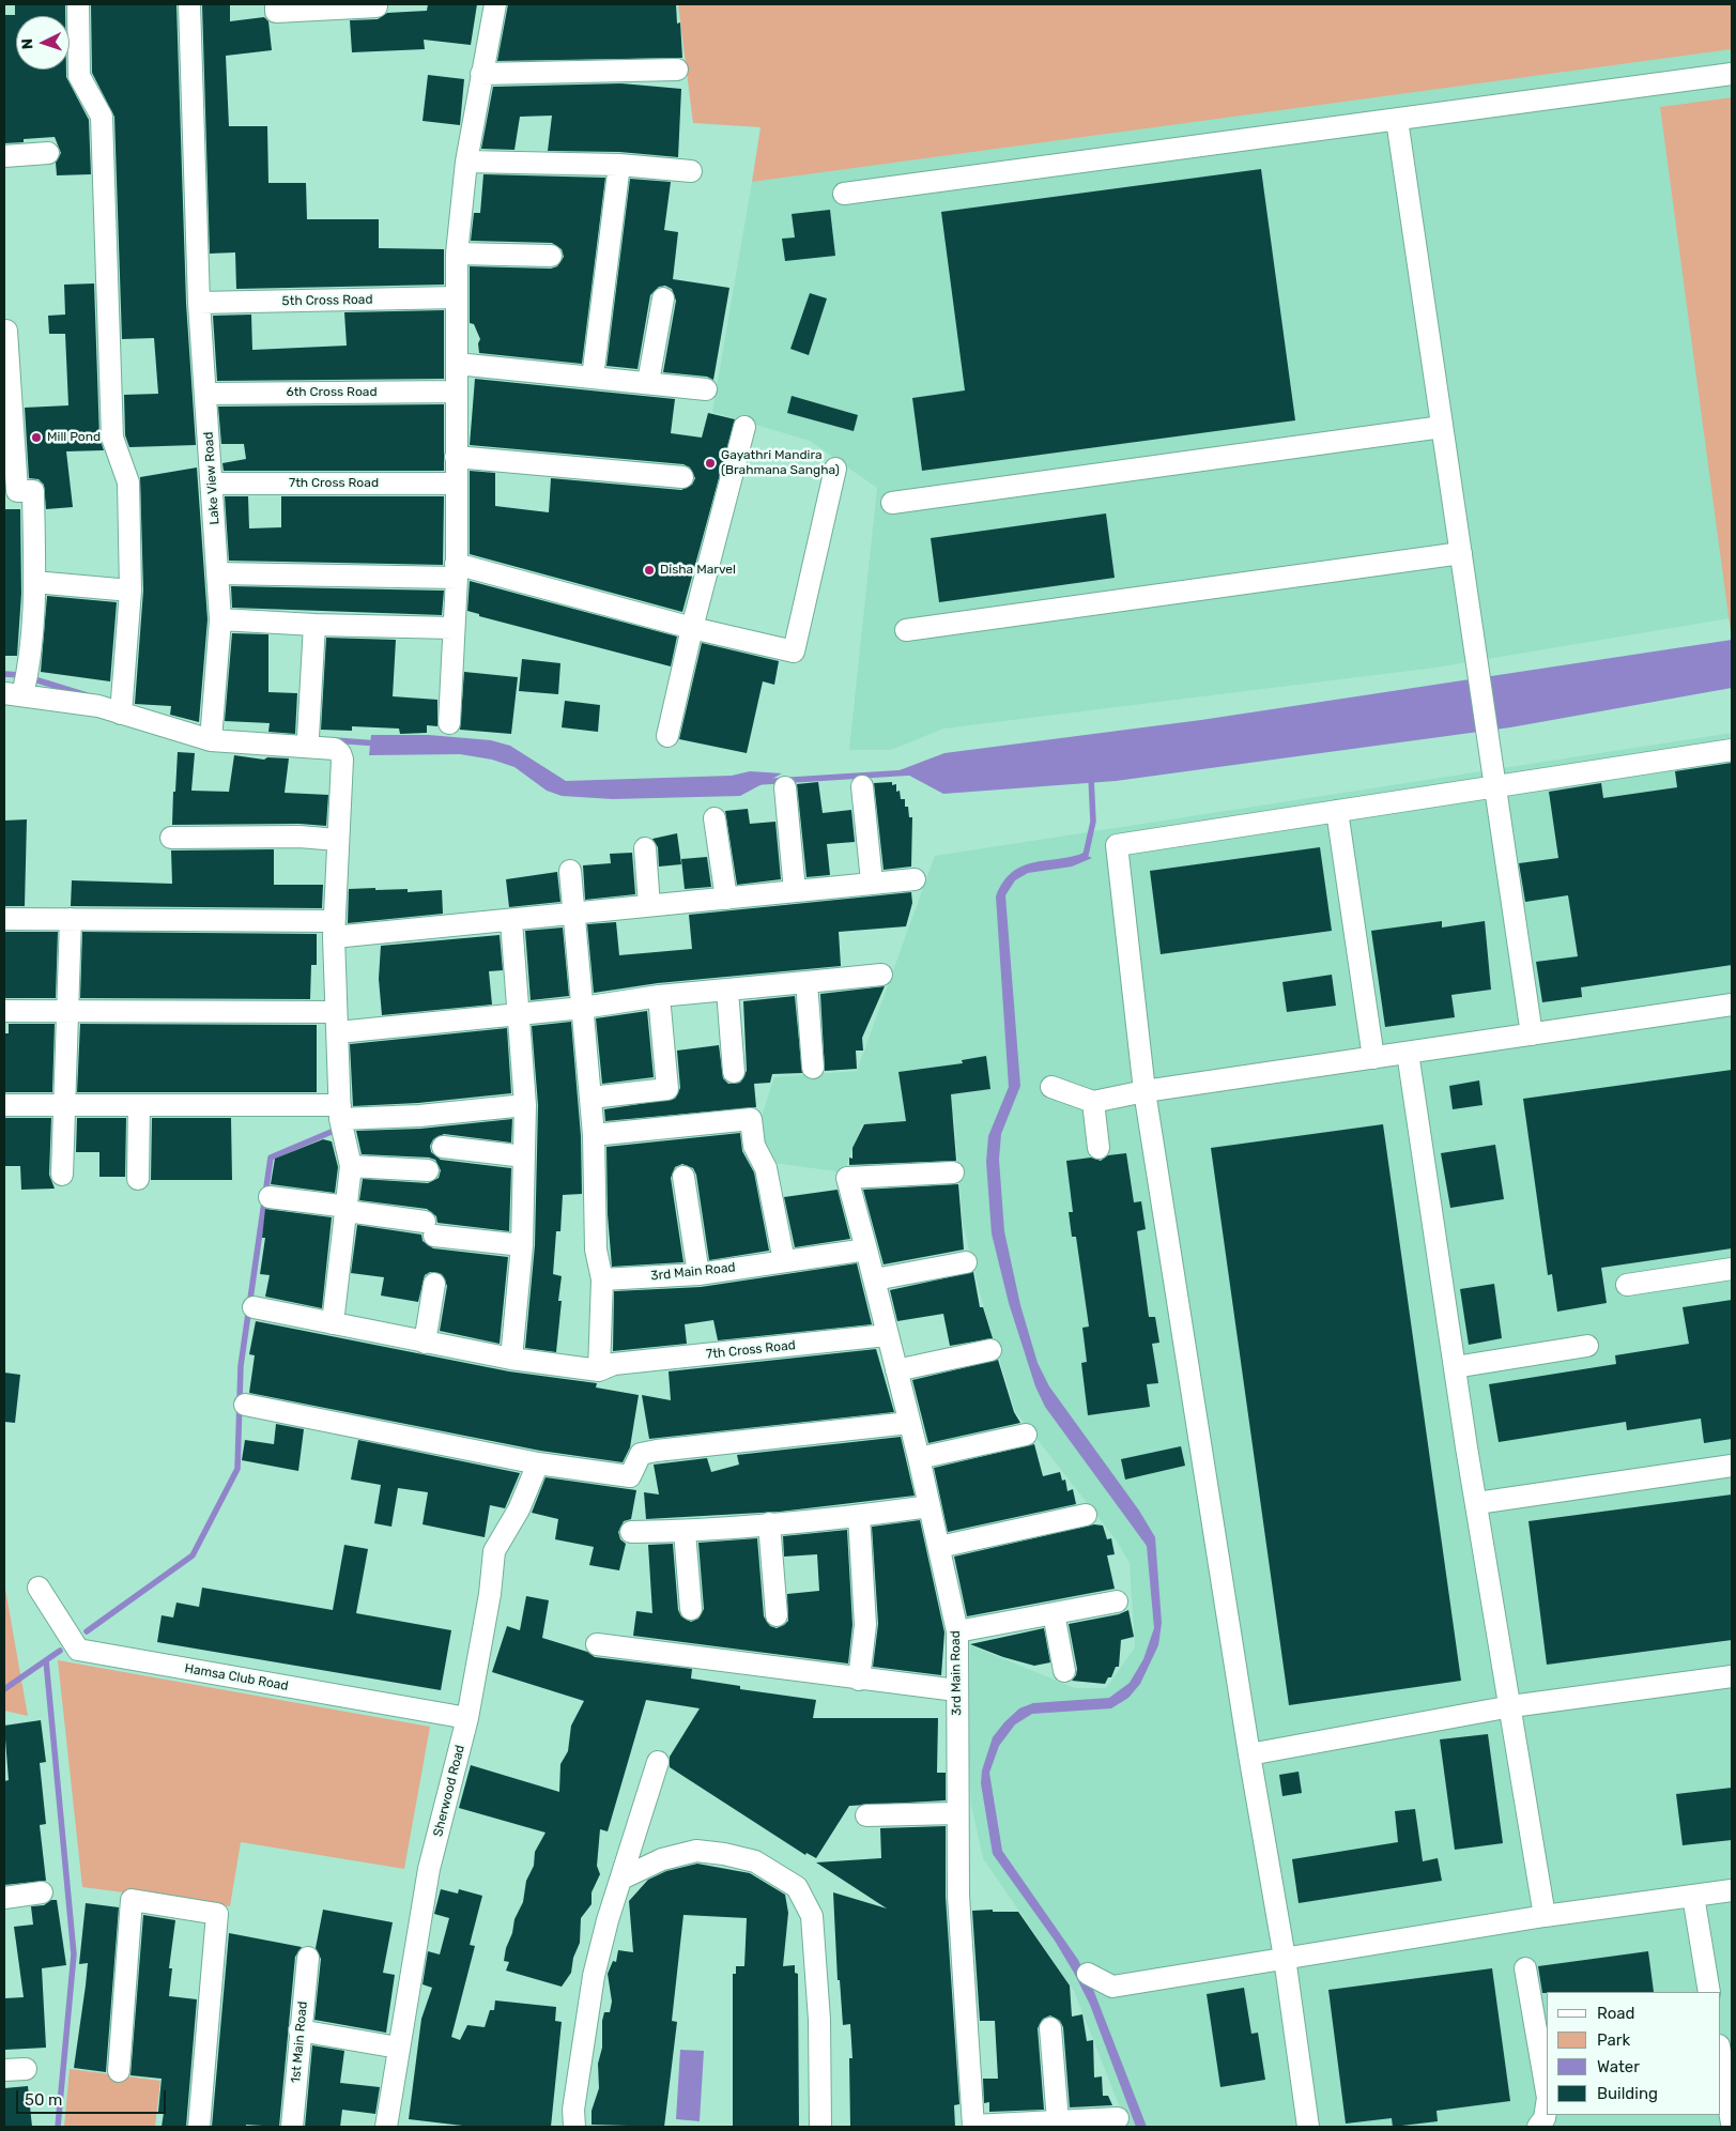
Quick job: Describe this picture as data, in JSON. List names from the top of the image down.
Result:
{
  "streets": {
    "street": [
      "5th Cross Road",
      "6th Cross Road",
      "Lake View Road",
      "7th Cross Road",
      "3rd Main Road",
      "Hamsa Club Road",
      "Sherwood Road",
      "1st Main Road"
    ]
  },
  "crossings": [
    ["5th Cross Road", "Lake View Road"],
    ["6th Cross Road", "Lake View Road"],
    ["Lake View Road", "7th Cross Road"],
    ["7th Cross Road", "3rd Main Road"],
    ["Hamsa Club Road", "Sherwood Road"]
  ],
  "places": ["Mill Pond", "Gayathri Mandira (Brahmana Sangha)", "Disha Marvel"],
  "legend": [
    "Road",
    "Park",
    "Water",
    "Building"
  ],
  "scale_bar": "50 m",
  "north": "left"
}
